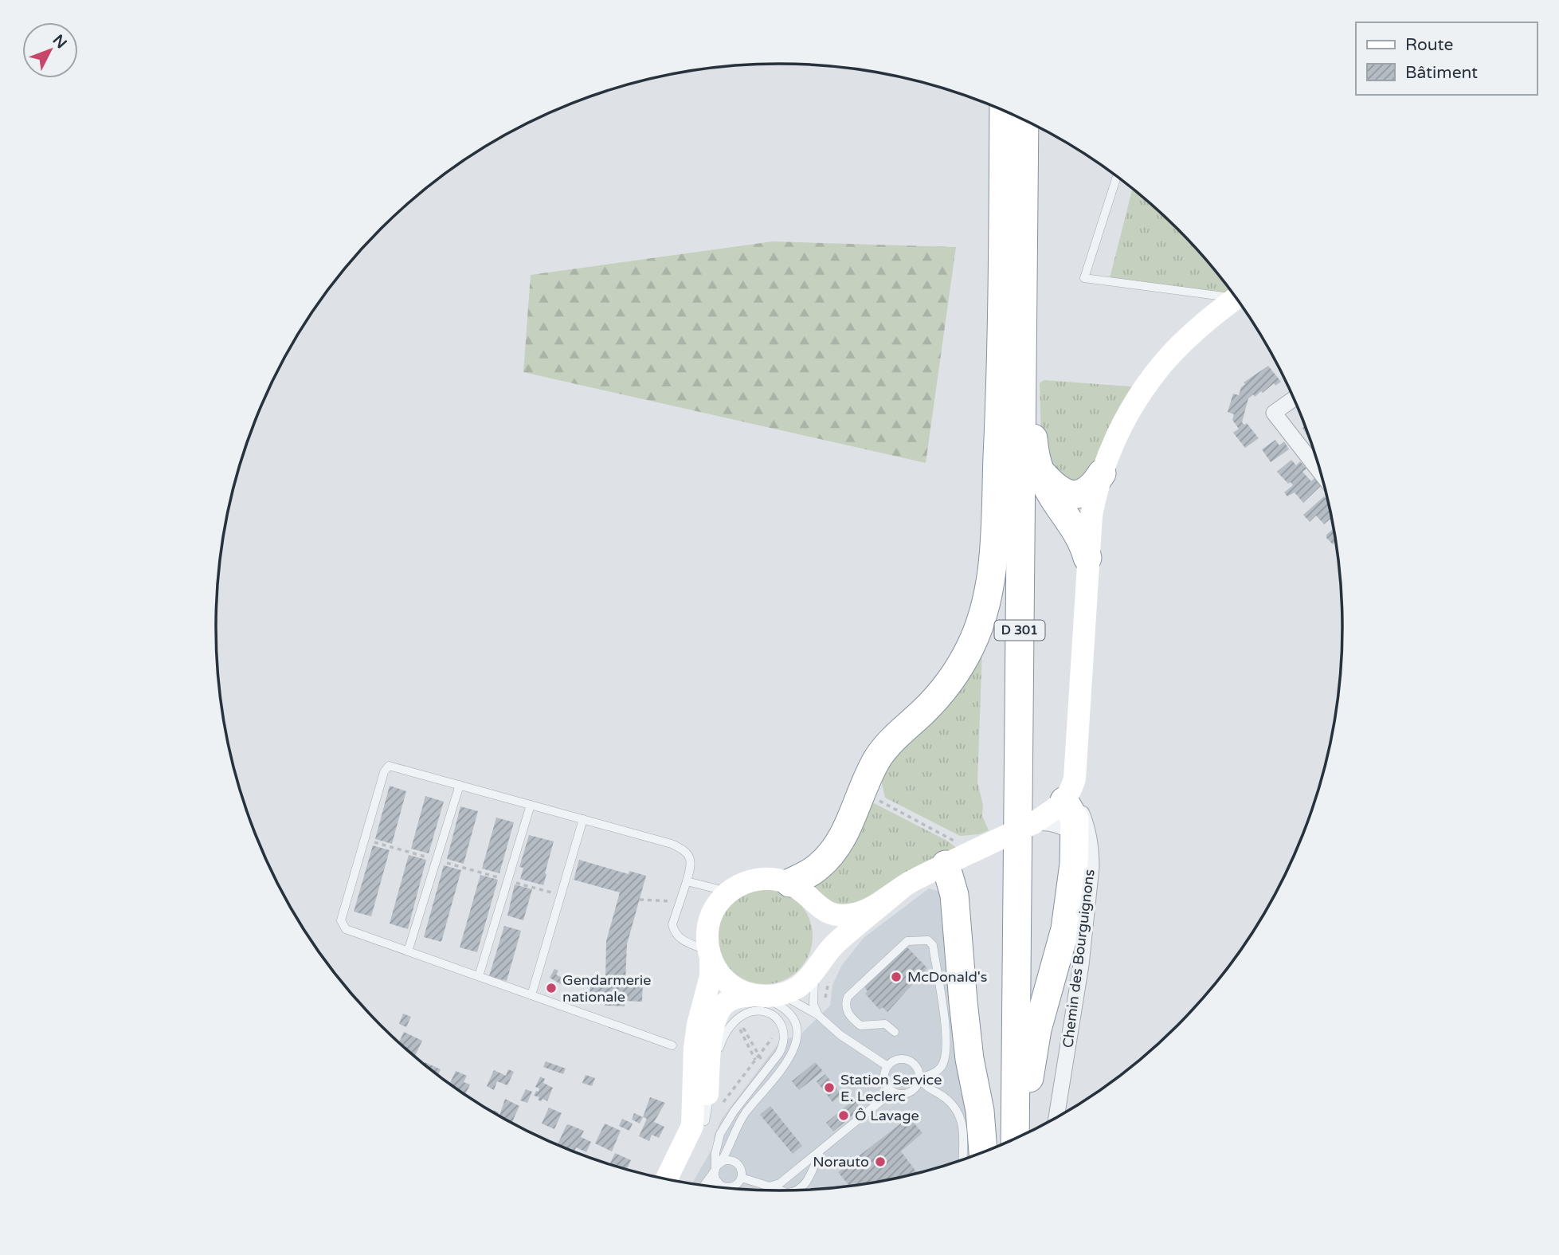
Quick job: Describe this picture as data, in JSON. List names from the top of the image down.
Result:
{
  "streets": {
    "highway": ["D 301"],
    "street": ["Chemin des Bourguignons"]
  },
  "places": [
    "McDonald's",
    "Gendarmerie nationale",
    "Station Service E. Leclerc",
    "Ô Lavage",
    "Norauto"
  ],
  "legend": ["Route", "Bâtiment"],
  "north": "top right"
}
